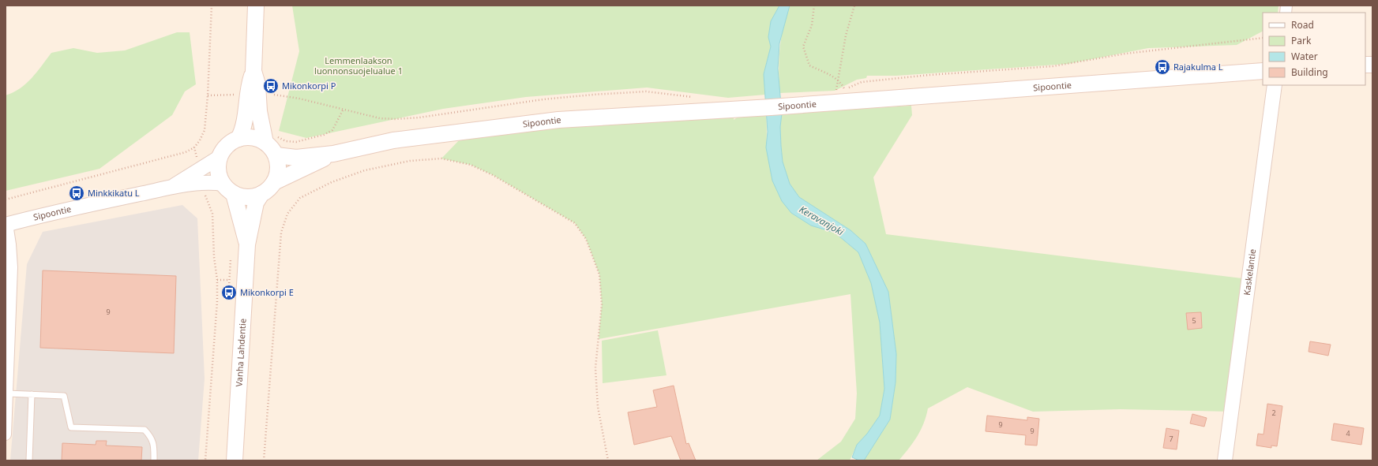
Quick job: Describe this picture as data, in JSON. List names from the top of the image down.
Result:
{
  "streets": {
    "main road": ["Sipoontie", "Vanha Lahdentie"],
    "street": ["Kaskelantie"]
  },
  "crossings": [
    ["Sipoontie", "Vanha Lahdentie"]
  ],
  "water": ["Keravanjoki"],
  "parks": ["Lemmenlaakson luonnonsuojelualue 1"],
  "places": {
    "bus stop": [
      "Rajakulma L",
      "Mikonkorpi P",
      "Minkkikatu L",
      "Mikonkorpi E"
    ]
  },
  "house_numbers": [
    "9",
    "5",
    "2",
    "9",
    "9",
    "4",
    "7"
  ],
  "legend": [
    "Road",
    "Park",
    "Water",
    "Building"
  ]
}
